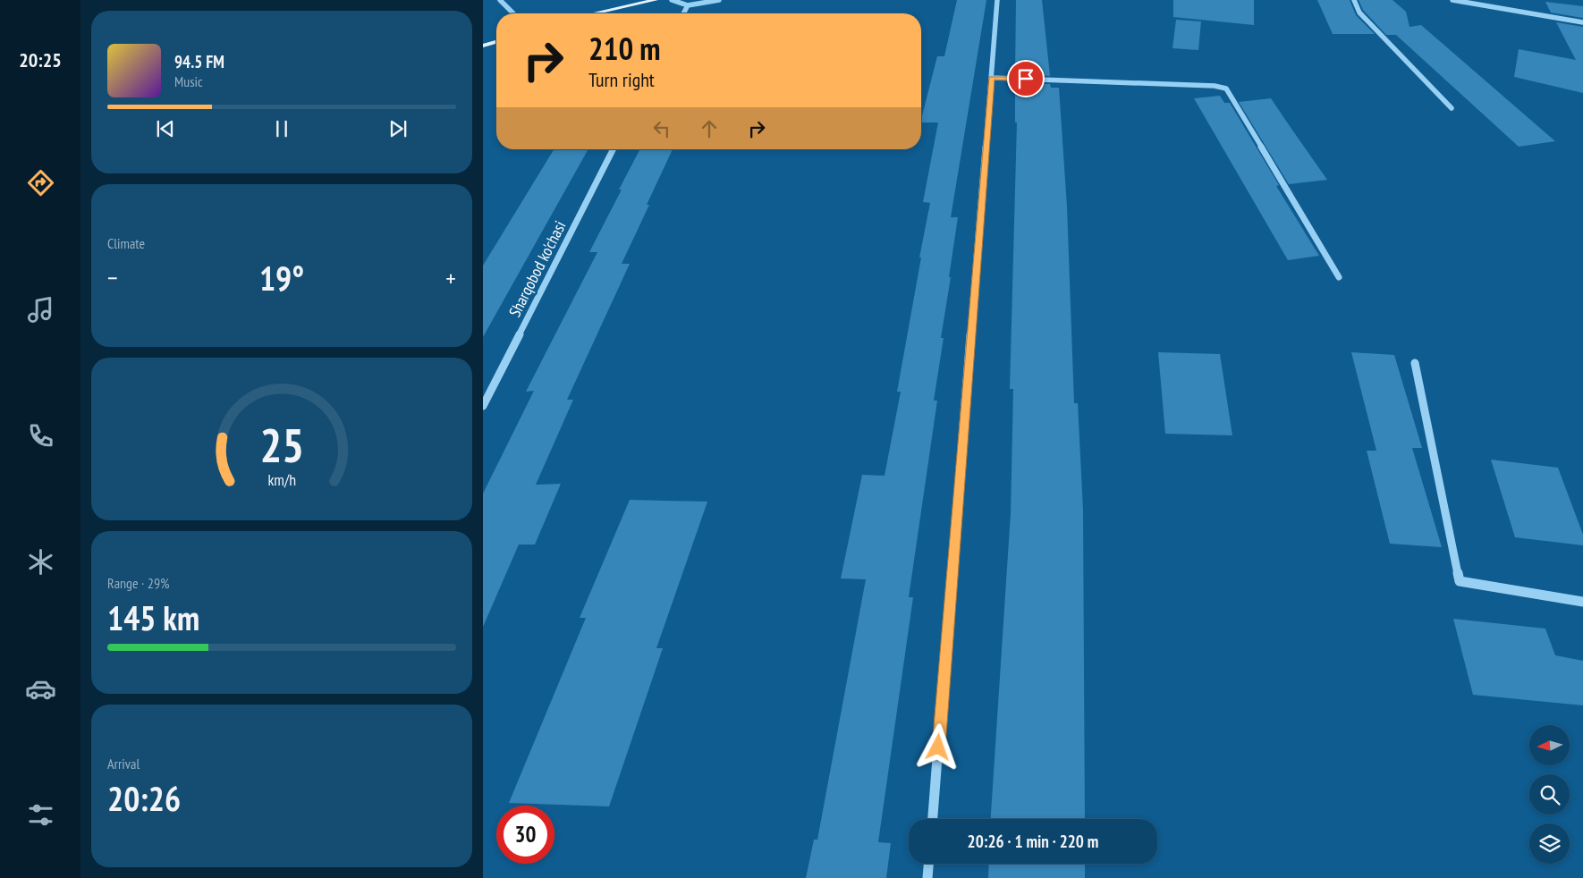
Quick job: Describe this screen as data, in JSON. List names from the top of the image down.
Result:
{
  "streets": {
    "street": ["Sharqobod ko'chasi"]
  },
  "north": "left",
  "page": {
    "tabs": "20:25",
    "turn": ["210 m", "Turn right"],
    "song": ["94.5 FM", "Music"],
    "tile": [
      "Climate",
      ["Range · 29%", "145 km"],
      ["Arrival", "20:26"]
    ],
    "heat": ["−", "19°", "+"],
    "limit": "30",
    "trip": "20:26 · 1 min · 220 m",
    "gauge": ["25", "km/h"]
  }
}
